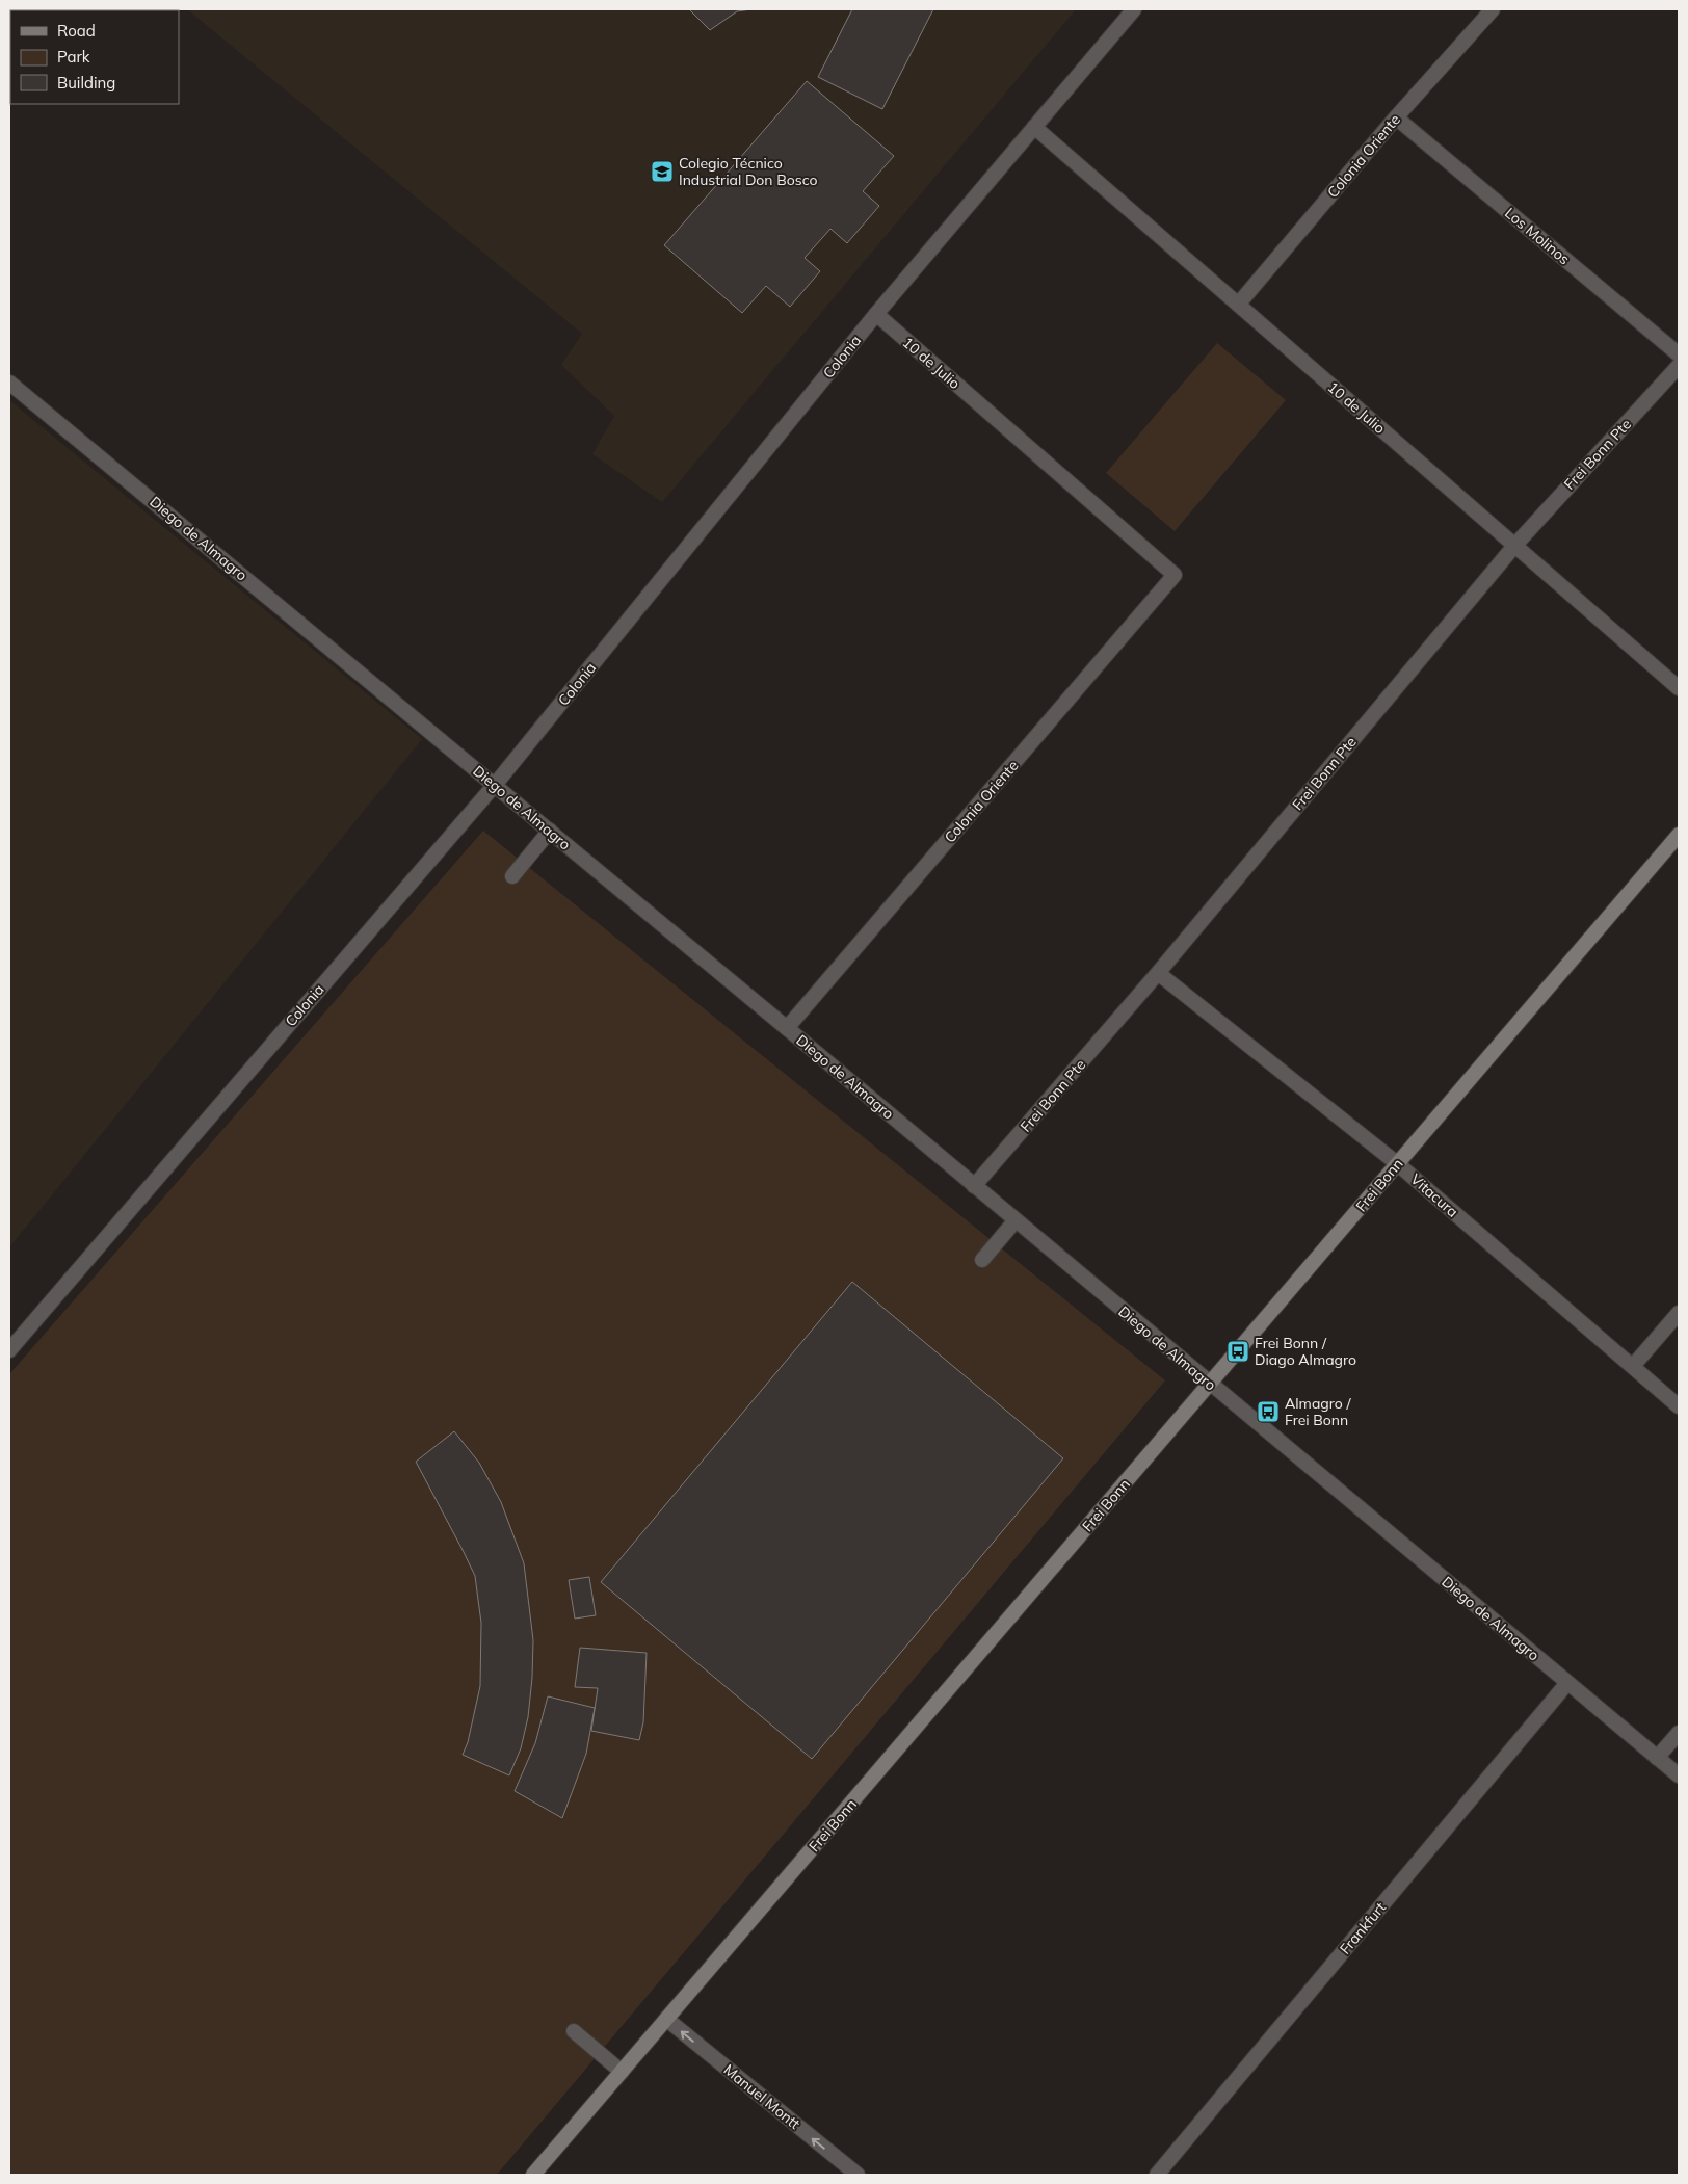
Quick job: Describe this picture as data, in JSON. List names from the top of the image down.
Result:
{
  "streets": {
    "main road": ["Frei Bonn"],
    "street": [
      "Colonia Oriente",
      "Los Molinos",
      "Colonia",
      "10 de Julio",
      "Frei Bonn Pte",
      "Diego de Almagro",
      "Vitacura",
      "Frankfurt",
      "Manuel Montt"
    ]
  },
  "crossings": [
    ["Colonia Oriente", "Los Molinos"],
    ["Colonia Oriente", "10 de Julio"],
    ["Colonia Oriente", "Diego de Almagro"],
    ["Colonia", "10 de Julio"],
    ["Colonia", "Diego de Almagro"],
    ["10 de Julio", "Frei Bonn Pte"],
    ["Frei Bonn Pte", "Diego de Almagro"],
    ["Frei Bonn Pte", "Vitacura"],
    ["Diego de Almagro", "Frei Bonn"],
    ["Diego de Almagro", "Frankfurt"],
    ["Frei Bonn", "Vitacura"],
    ["Frei Bonn", "Manuel Montt"]
  ],
  "one_way": ["Manuel Montt"],
  "places": {
    "school or university": ["Colegio Técnico Industrial Don Bosco"],
    "bus stop": ["Frei Bonn / Diago Almagro", "Almagro / Frei Bonn"]
  },
  "legend": ["Road", "Park", "Building"]
}
